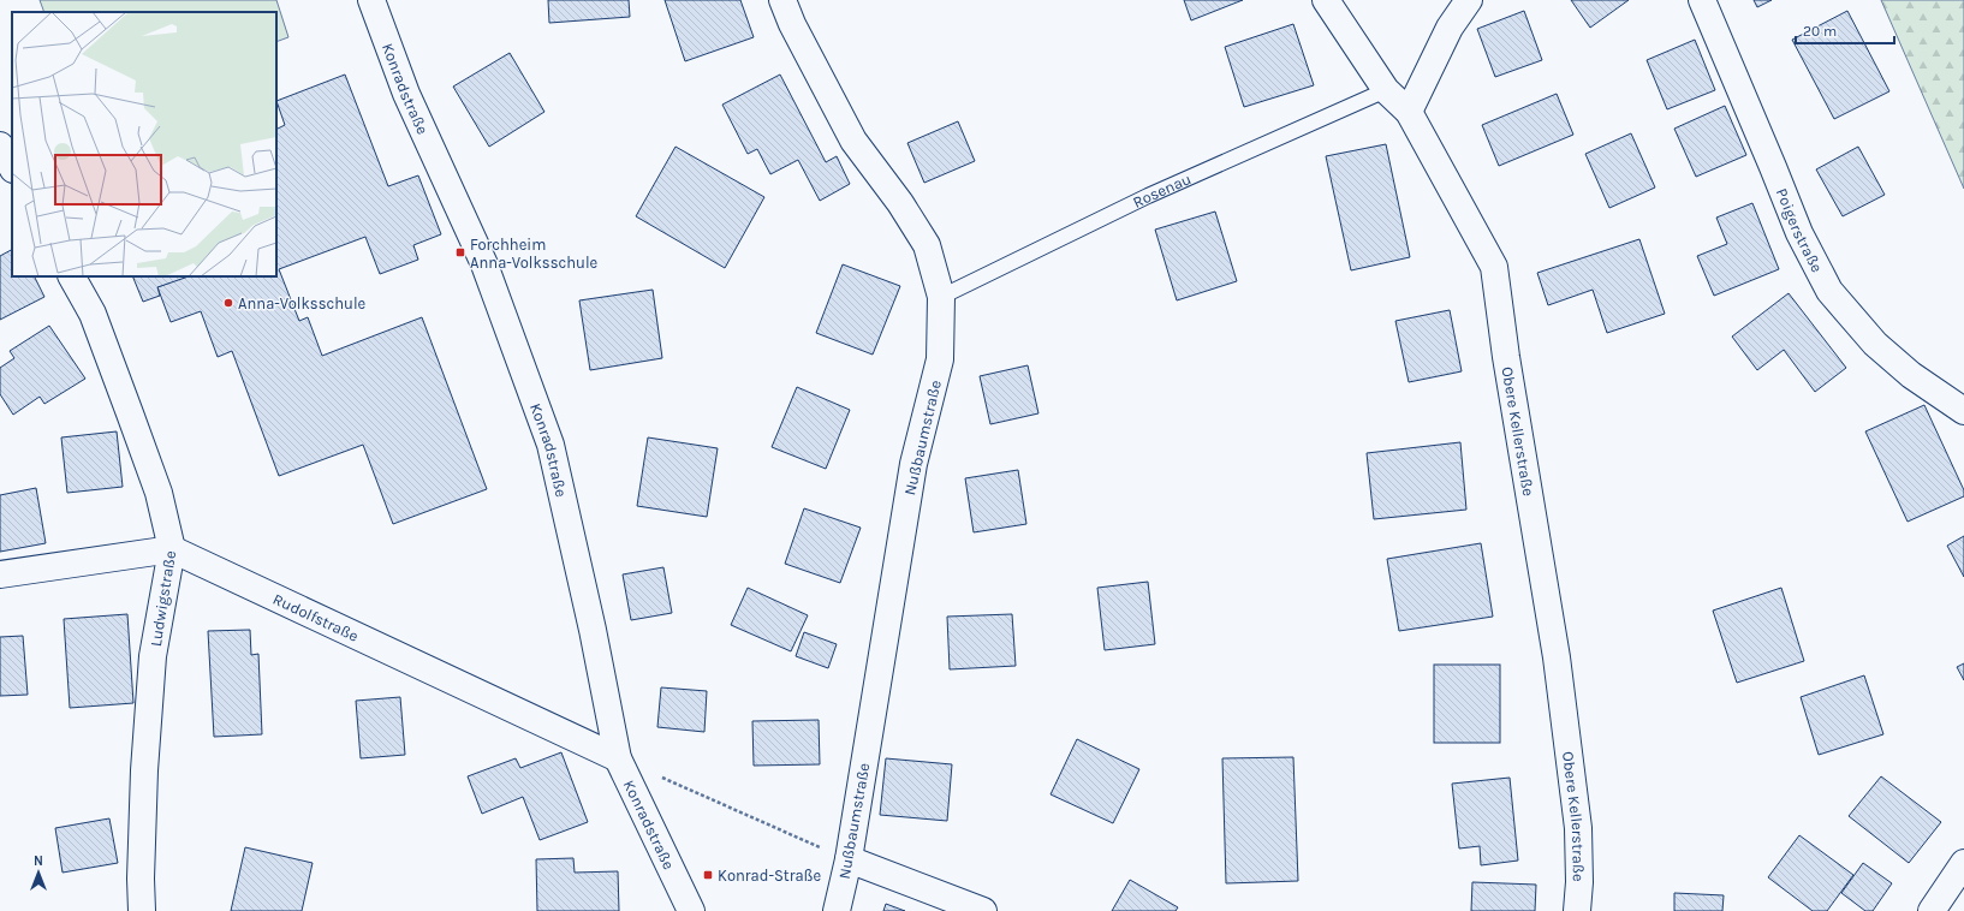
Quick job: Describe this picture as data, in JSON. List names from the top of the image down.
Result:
{
  "streets": {
    "street": [
      "Konradstraße",
      "Poigerstraße",
      "Obere Kellerstraße",
      "Nußbaumstraße",
      "Ludwigstraße",
      "Rudolfstraße"
    ],
    "lane": ["Rosenau"]
  },
  "crossings": [
    ["Konradstraße", "Rudolfstraße"],
    ["Rosenau", "Obere Kellerstraße"],
    ["Rosenau", "Nußbaumstraße"],
    ["Ludwigstraße", "Rudolfstraße"]
  ],
  "places": {
    "transit": ["Forchheim Anna-Volksschule", "Konrad-Straße"],
    "other": ["Anna-Volksschule"]
  },
  "scale_bar": "20 m",
  "north": "top"
}
